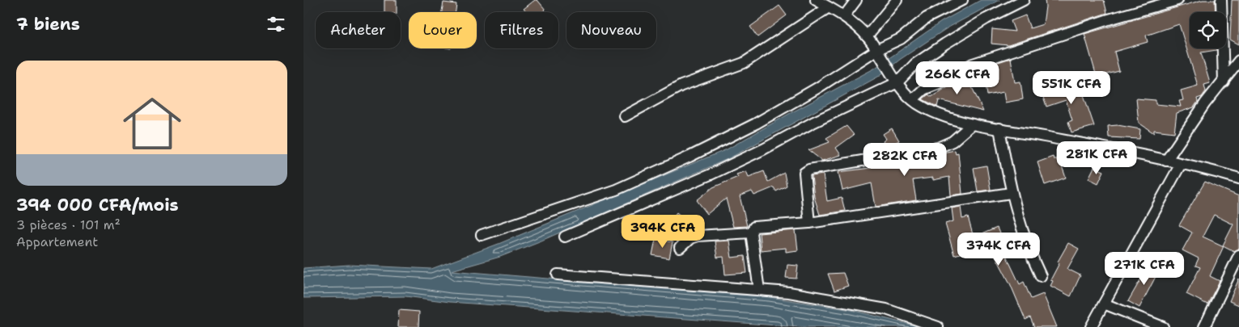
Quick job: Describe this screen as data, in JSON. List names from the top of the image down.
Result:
{
  "page": {
    "heading": "7 biens",
    "chip": [
      "Acheter",
      "Louer",
      "Filtres",
      "Nouveau"
    ],
    "list": [
      {
        "name": "394 000 CFA/mois",
        "note": "3 pièces · 101 m² · Appartement"
      }
    ],
    "price": [
      "266K CFA",
      "551K CFA",
      "281K CFA",
      "282K CFA",
      "394K CFA",
      "374K CFA",
      "271K CFA"
    ]
  }
}
